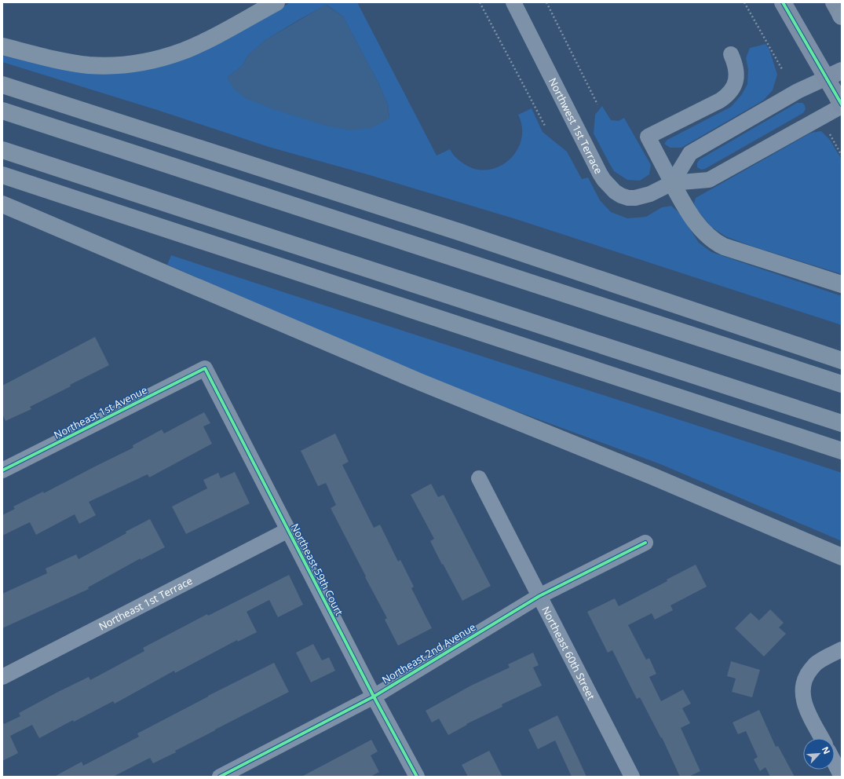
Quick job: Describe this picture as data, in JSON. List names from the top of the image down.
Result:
{
  "streets": {
    "street": [
      "Northwest 1st Terrace",
      "Northeast 1st Avenue",
      "Northeast 59th Court",
      "Northeast 1st Terrace",
      "Northeast 60th Street",
      "Northeast 2nd Avenue"
    ]
  },
  "crossings": [
    ["Northeast 1st Avenue", "Northeast 59th Court"],
    ["Northeast 59th Court", "Northeast 1st Terrace"],
    ["Northeast 59th Court", "Northeast 2nd Avenue"],
    ["Northeast 60th Street", "Northeast 2nd Avenue"]
  ],
  "north": "top right"
}
